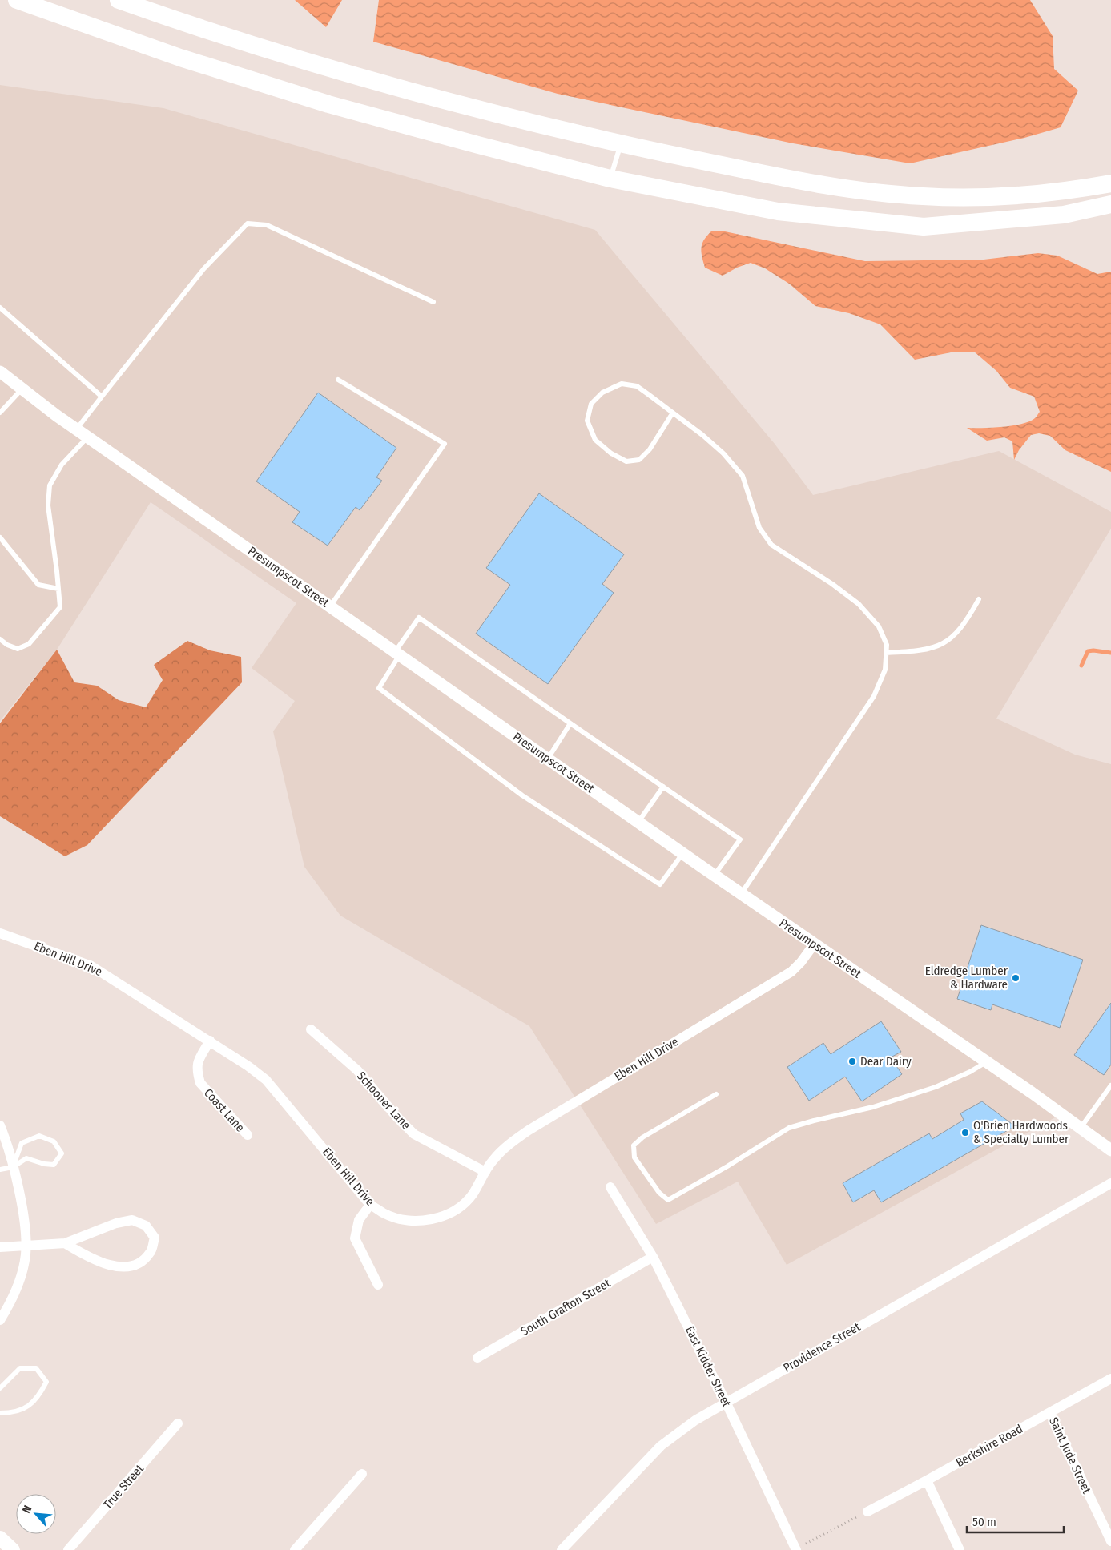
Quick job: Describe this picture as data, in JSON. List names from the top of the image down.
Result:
{
  "streets": {
    "street": [
      "Presumpscot Street",
      "Eben Hill Drive",
      "Schooner Lane",
      "Coast Lane",
      "South Grafton Street",
      "Providence Street",
      "East Kidder Street",
      "Berkshire Road",
      "Saint Jude Street",
      "True Street"
    ]
  },
  "crossings": [
    ["Presumpscot Street", "Eben Hill Drive"],
    ["Eben Hill Drive", "Schooner Lane"],
    ["Eben Hill Drive", "Coast Lane"],
    ["South Grafton Street", "East Kidder Street"],
    ["Providence Street", "East Kidder Street"],
    ["Berkshire Road", "Saint Jude Street"]
  ],
  "places": ["Eldredge Lumber & Hardware", "Dear Dairy", "O'Brien Hardwoods & Specialty Lumber"],
  "scale_bar": "50 m",
  "north": "top left"
}
